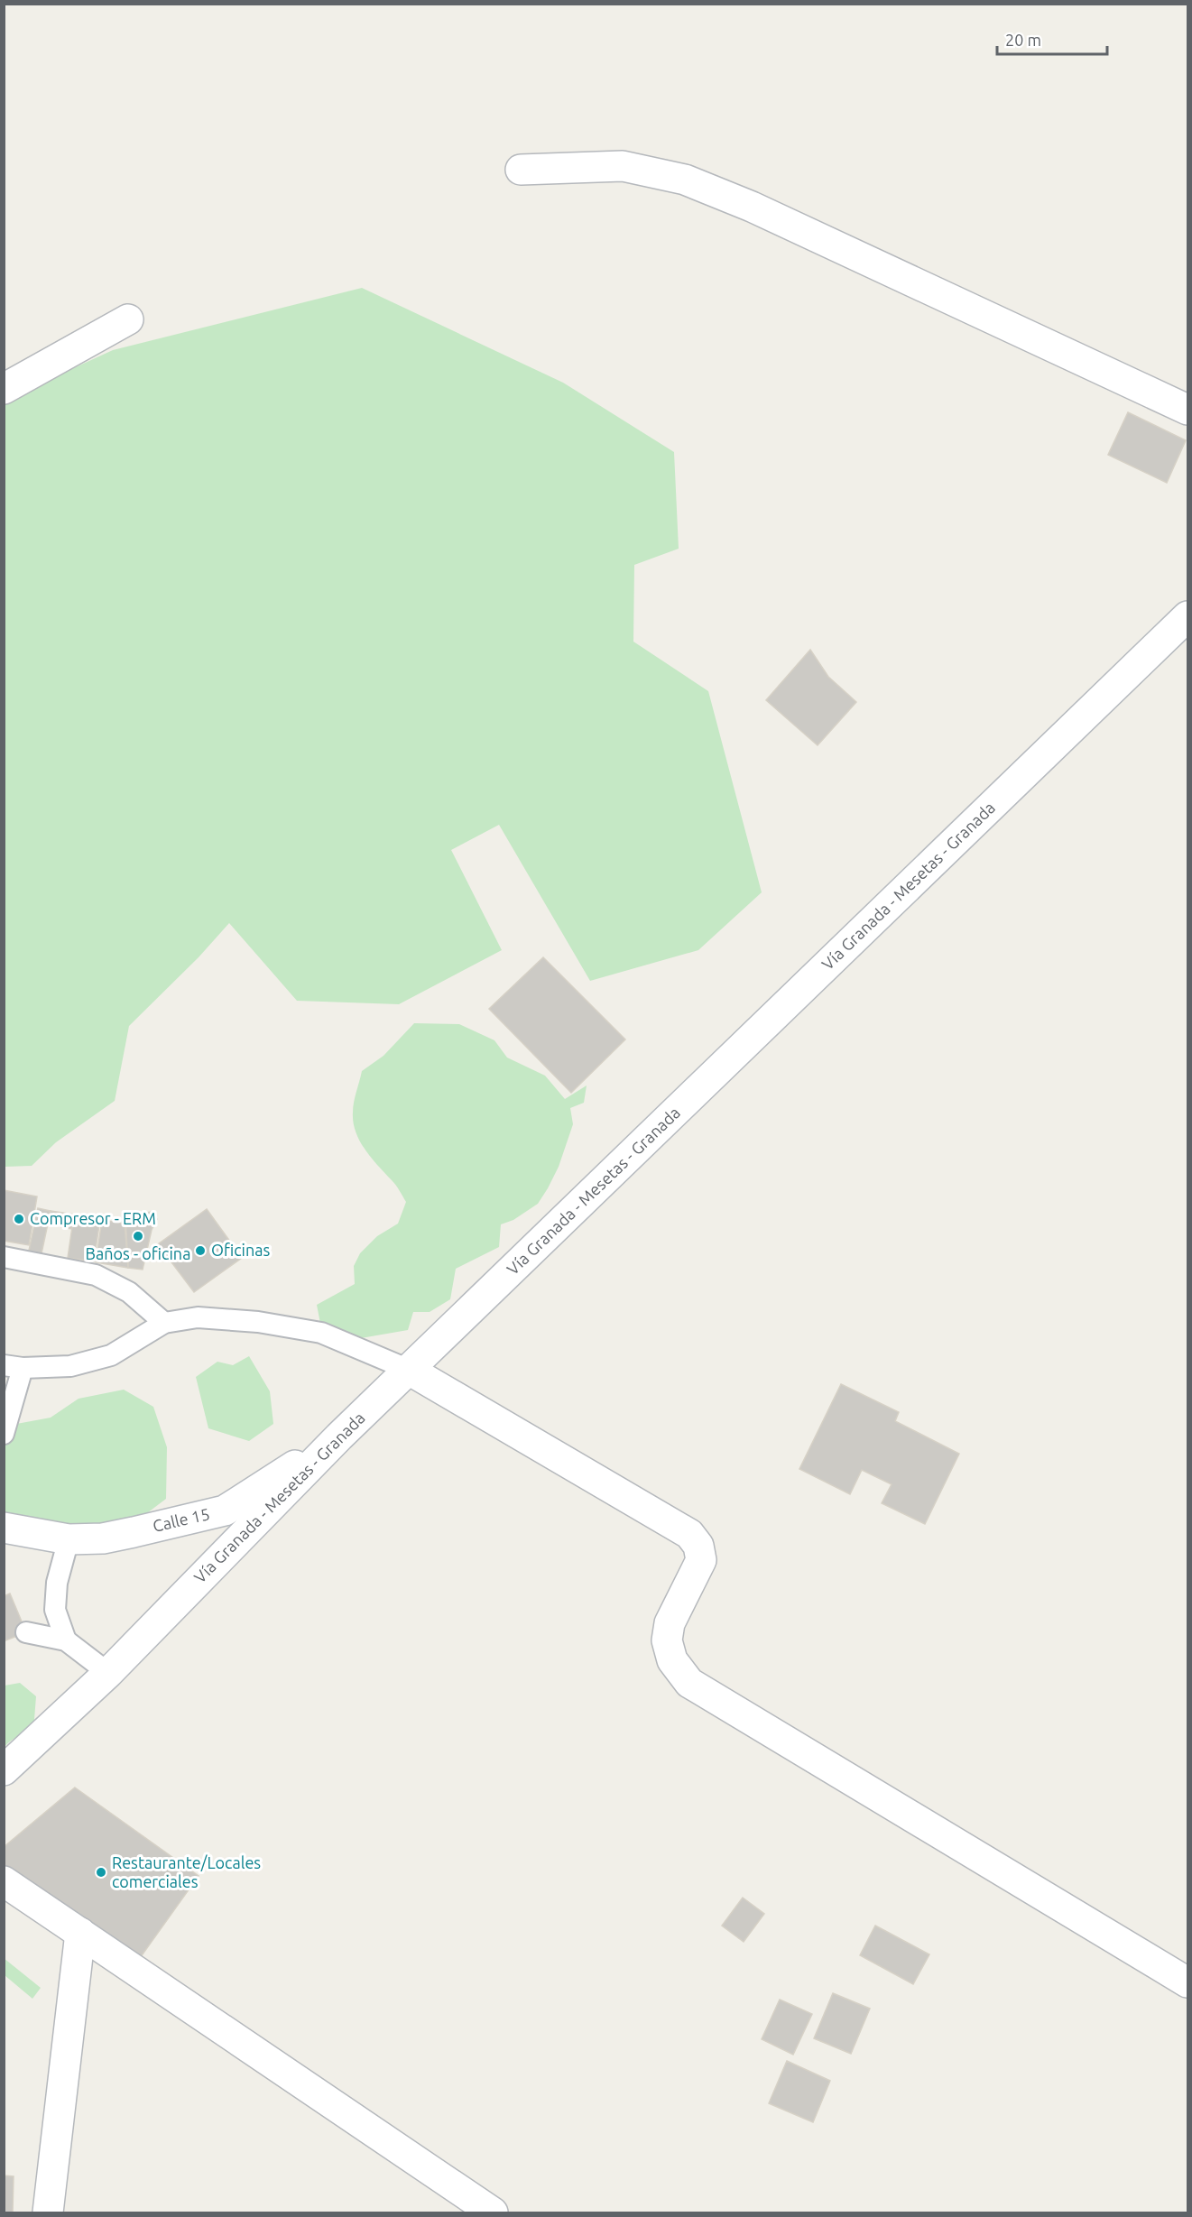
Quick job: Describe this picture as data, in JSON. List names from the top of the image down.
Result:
{
  "streets": {
    "street": ["Vía Granada - Mesetas - Granada", "Calle 15"]
  },
  "crossings": [
    ["Vía Granada - Mesetas - Granada", "Calle 15"]
  ],
  "places": [
    "Compresor - ERM",
    "Baños - oficina",
    "Oficinas",
    "Restaurante/Locales comerciales"
  ],
  "scale_bar": "20 m"
}
